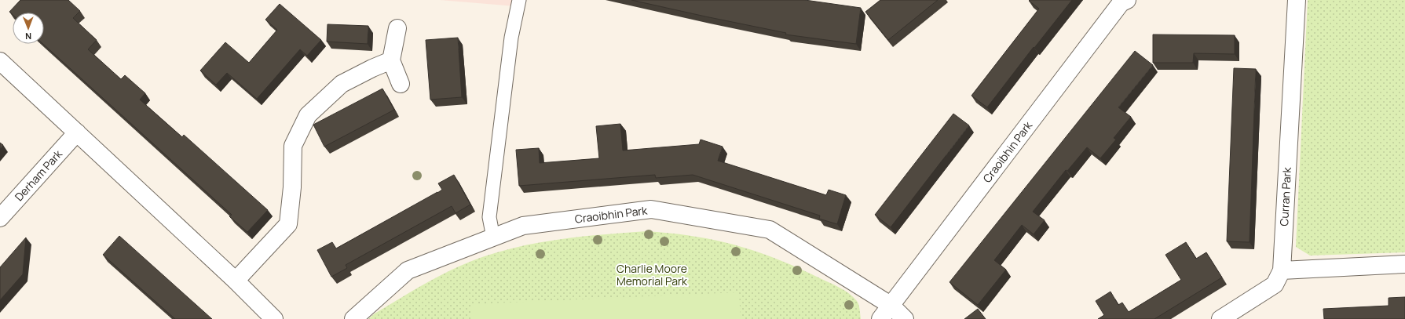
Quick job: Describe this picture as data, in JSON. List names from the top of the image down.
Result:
{
  "streets": {
    "street": ["Craoibhin Park", "Derham Park", "Curran Park"]
  },
  "parks": ["Charlie Moore Memorial Park"],
  "north": "bottom"
}
